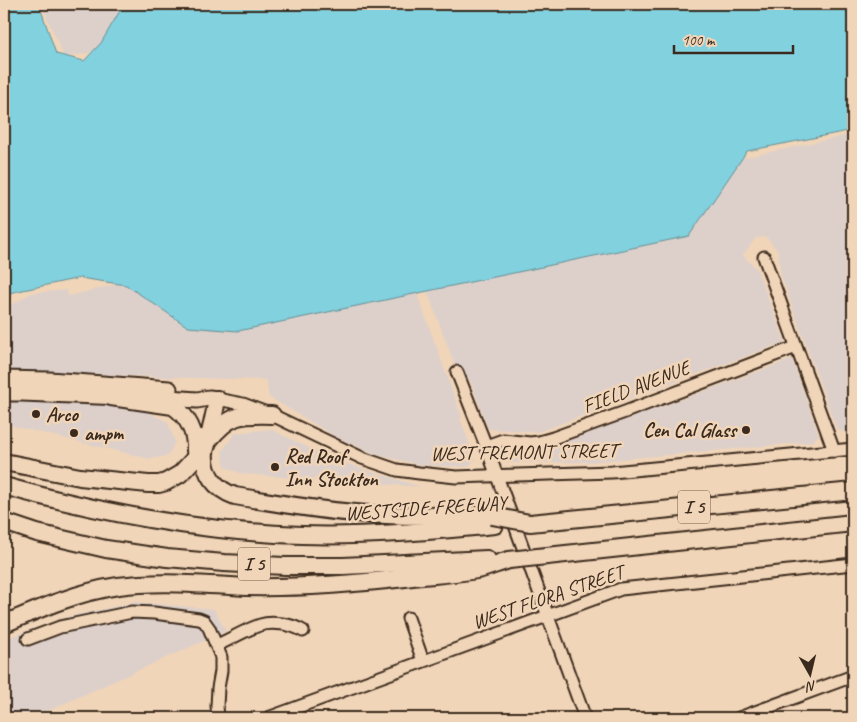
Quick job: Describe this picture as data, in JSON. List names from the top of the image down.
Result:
{
  "streets": {
    "highway": ["I 5", "WESTSIDE FREEWAY"],
    "main road": ["WEST FREMONT STREET"],
    "street": ["FIELD AVENUE", "WEST FLORA STREET"]
  },
  "places": [
    "Arco",
    "Cen Cal Glass",
    "ampm",
    "Red Roof Inn Stockton"
  ],
  "scale_bar": "100 m",
  "north": "bottom"
}
